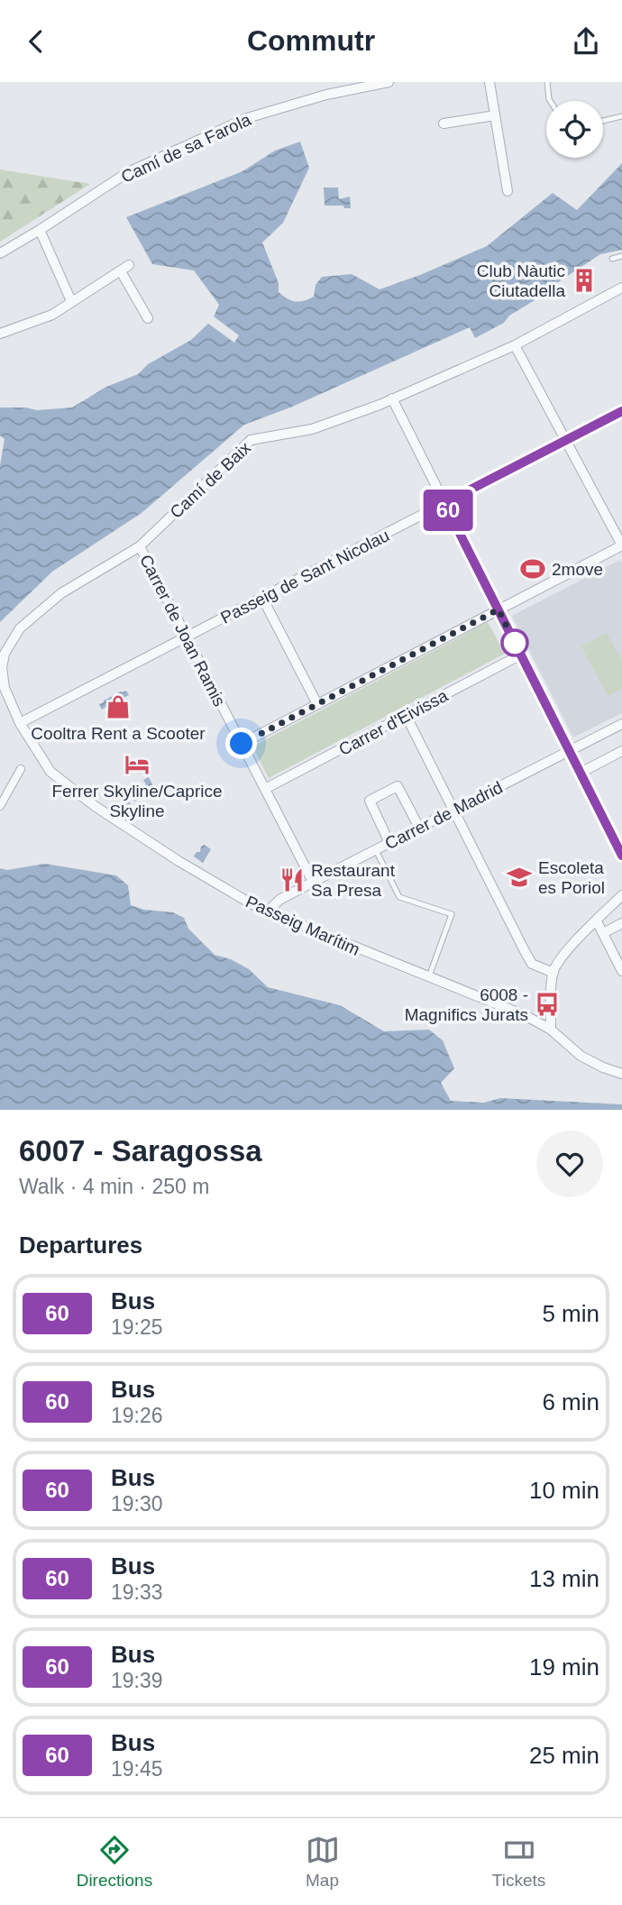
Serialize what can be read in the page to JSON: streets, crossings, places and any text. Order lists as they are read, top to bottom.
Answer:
{
  "streets": {
    "street": [
      "Camí de sa Farola",
      "Camí de Baix",
      "Passeig de Sant Nicolau",
      "Carrer de Joan Ramis",
      "Carrer d'Eivissa",
      "Carrer de Madrid",
      "Passeig Marítim"
    ]
  },
  "crossings": [
    ["Camí de Baix", "Passeig de Sant Nicolau"],
    ["Camí de Baix", "Carrer de Joan Ramis"],
    ["Camí de Baix", "Passeig Marítim"],
    ["Passeig de Sant Nicolau", "Carrer de Joan Ramis"],
    ["Passeig de Sant Nicolau", "Passeig Marítim"],
    ["Carrer de Joan Ramis", "Carrer d'Eivissa"],
    ["Carrer de Joan Ramis", "Carrer de Madrid"],
    ["Carrer de Madrid", "Passeig Marítim"]
  ],
  "places": {
    "building": ["Club Nàutic Ciutadella"],
    "sports": ["2move"],
    "shop": ["Cooltra Rent a Scooter"],
    "hotel": ["Ferrer Skyline/Caprice Skyline"],
    "school or university": ["Escoleta es Poriol"],
    "restaurant": ["Restaurant Sa Presa"],
    "bus stop": ["6008 - Magnifics Jurats"]
  },
  "lines": ["bus line 60"],
  "page": {
    "header": "Commutr",
    "on_map": "60",
    "heading": [
      ["6007 - Saragossa", "Walk · 4 min · 250 m"],
      "Departures"
    ],
    "list": [
      {
        "mark": "60",
        "name": "Bus",
        "note": "19:25",
        "value": "5 min"
      },
      {
        "mark": "60",
        "name": "Bus",
        "note": "19:26",
        "value": "6 min"
      },
      {
        "mark": "60",
        "name": "Bus",
        "note": "19:30",
        "value": "10 min"
      },
      {
        "mark": "60",
        "name": "Bus",
        "note": "19:33",
        "value": "13 min"
      },
      {
        "mark": "60",
        "name": "Bus",
        "note": "19:39",
        "value": "19 min"
      },
      {
        "mark": "60",
        "name": "Bus",
        "note": "19:45",
        "value": "25 min"
      }
    ],
    "tabs": ["Directions", "Map", "Tickets"]
  }
}
